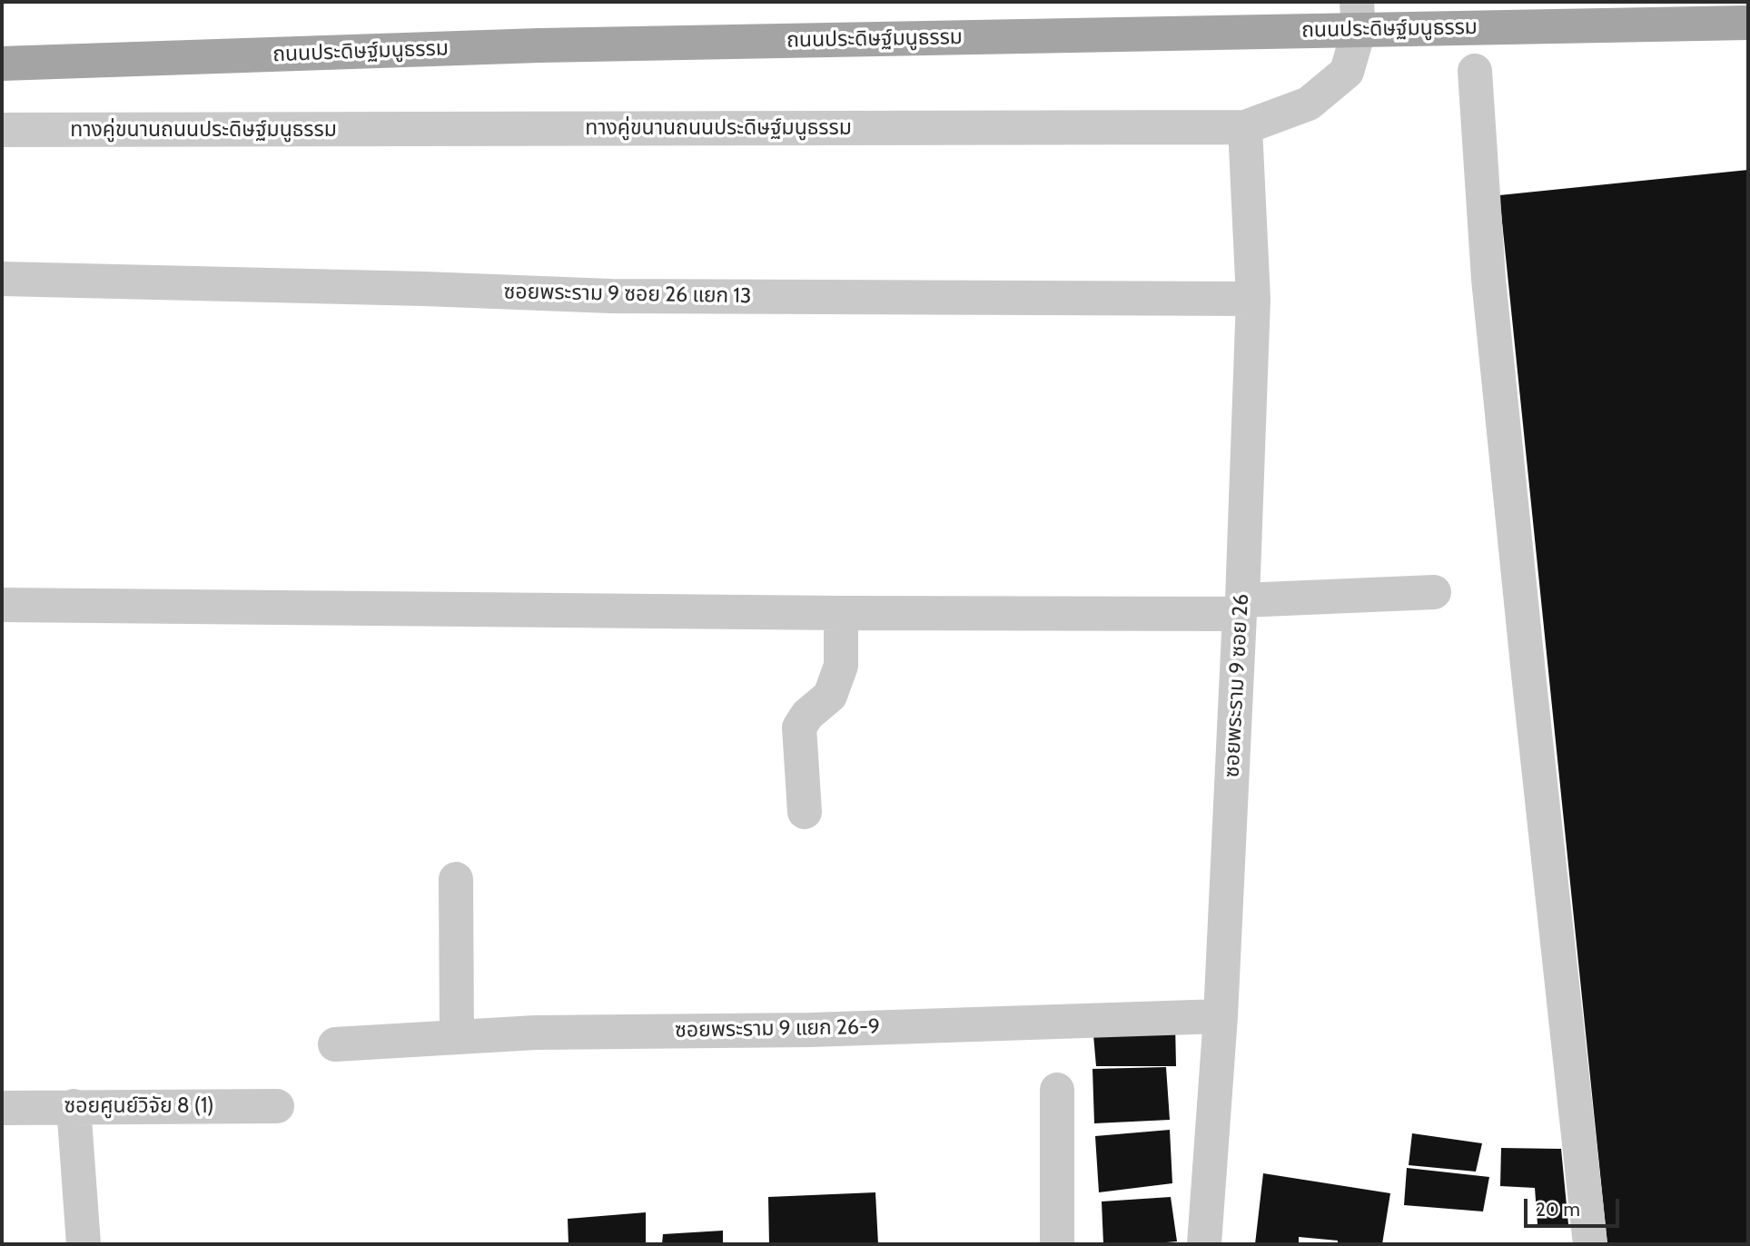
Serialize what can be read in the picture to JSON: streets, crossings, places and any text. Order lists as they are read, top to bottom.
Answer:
{
  "streets": {
    "main road": ["ถนนประดิษฐ์มนูธรรม"],
    "street": [
      "ทางคู่ขนานถนนประดิษฐ์มนูธรรม",
      "ซอยพระราม 9 ซอย 26 แยก 13",
      "ซอยพระราม 9 ซอย 26",
      "ซอยพระราม 9 แยก 26-9",
      "ซอยศูนย์วิจัย 8 (1)"
    ]
  },
  "crossings": [
    ["ทางคู่ขนานถนนประดิษฐ์มนูธรรม", "ซอยพระราม 9 ซอย 26"],
    ["ซอยพระราม 9 ซอย 26 แยก 13", "ซอยพระราม 9 ซอย 26"],
    ["ซอยพระราม 9 ซอย 26", "ซอยพระราม 9 แยก 26-9"]
  ],
  "scale_bar": "20 m"
}
